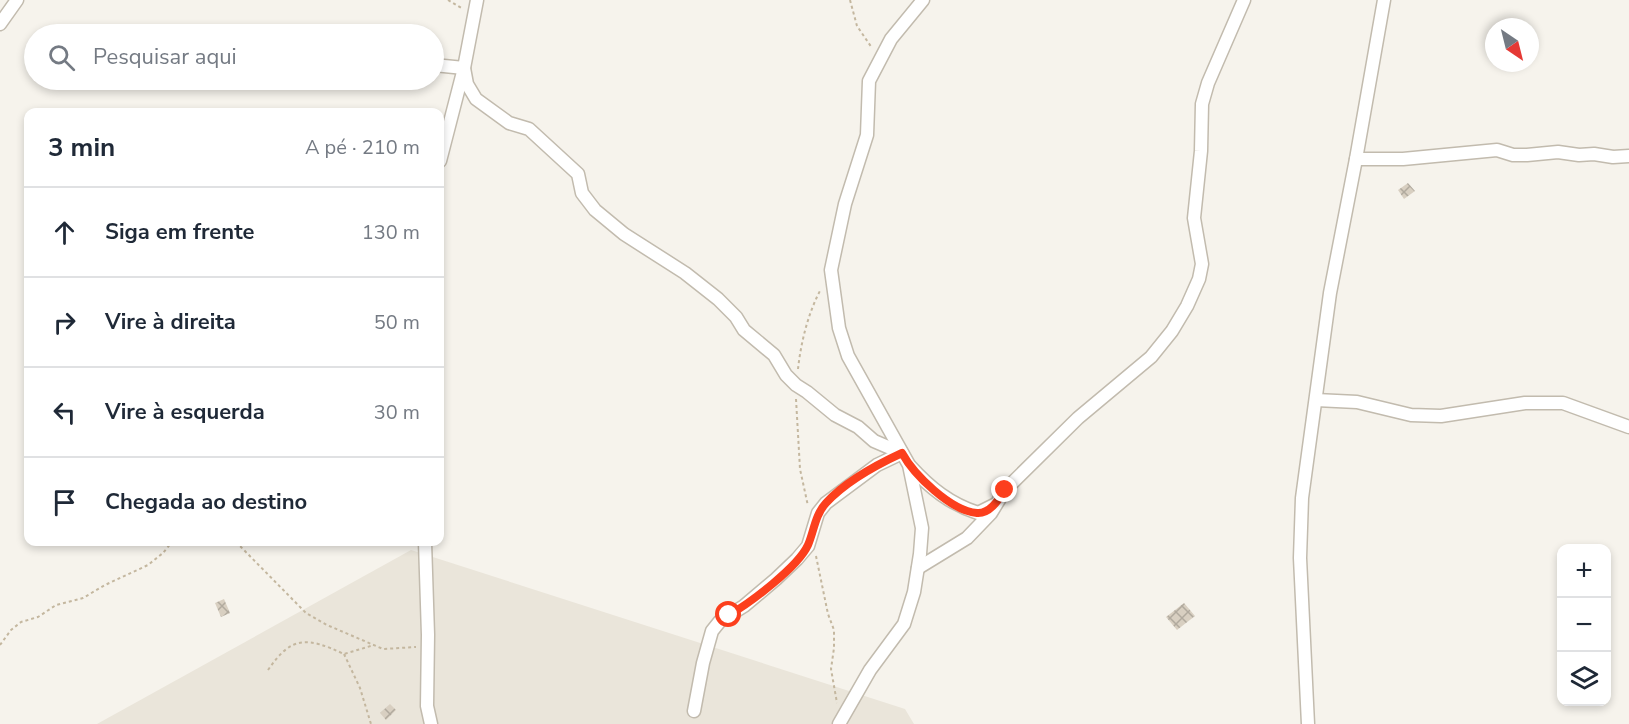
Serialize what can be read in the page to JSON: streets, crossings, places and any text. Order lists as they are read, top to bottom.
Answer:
{
  "north": "bottom right",
  "page": {
    "search": "Pesquisar aqui",
    "heading": ["3 min", "A pé · 210 m"],
    "list": [
      ["Siga em frente", "130 m"],
      ["Vire à direita", "50 m"],
      ["Vire à esquerda", "30 m"],
      "Chegada ao destino"
    ],
    "map_buttons": ["+", "−"]
  }
}
